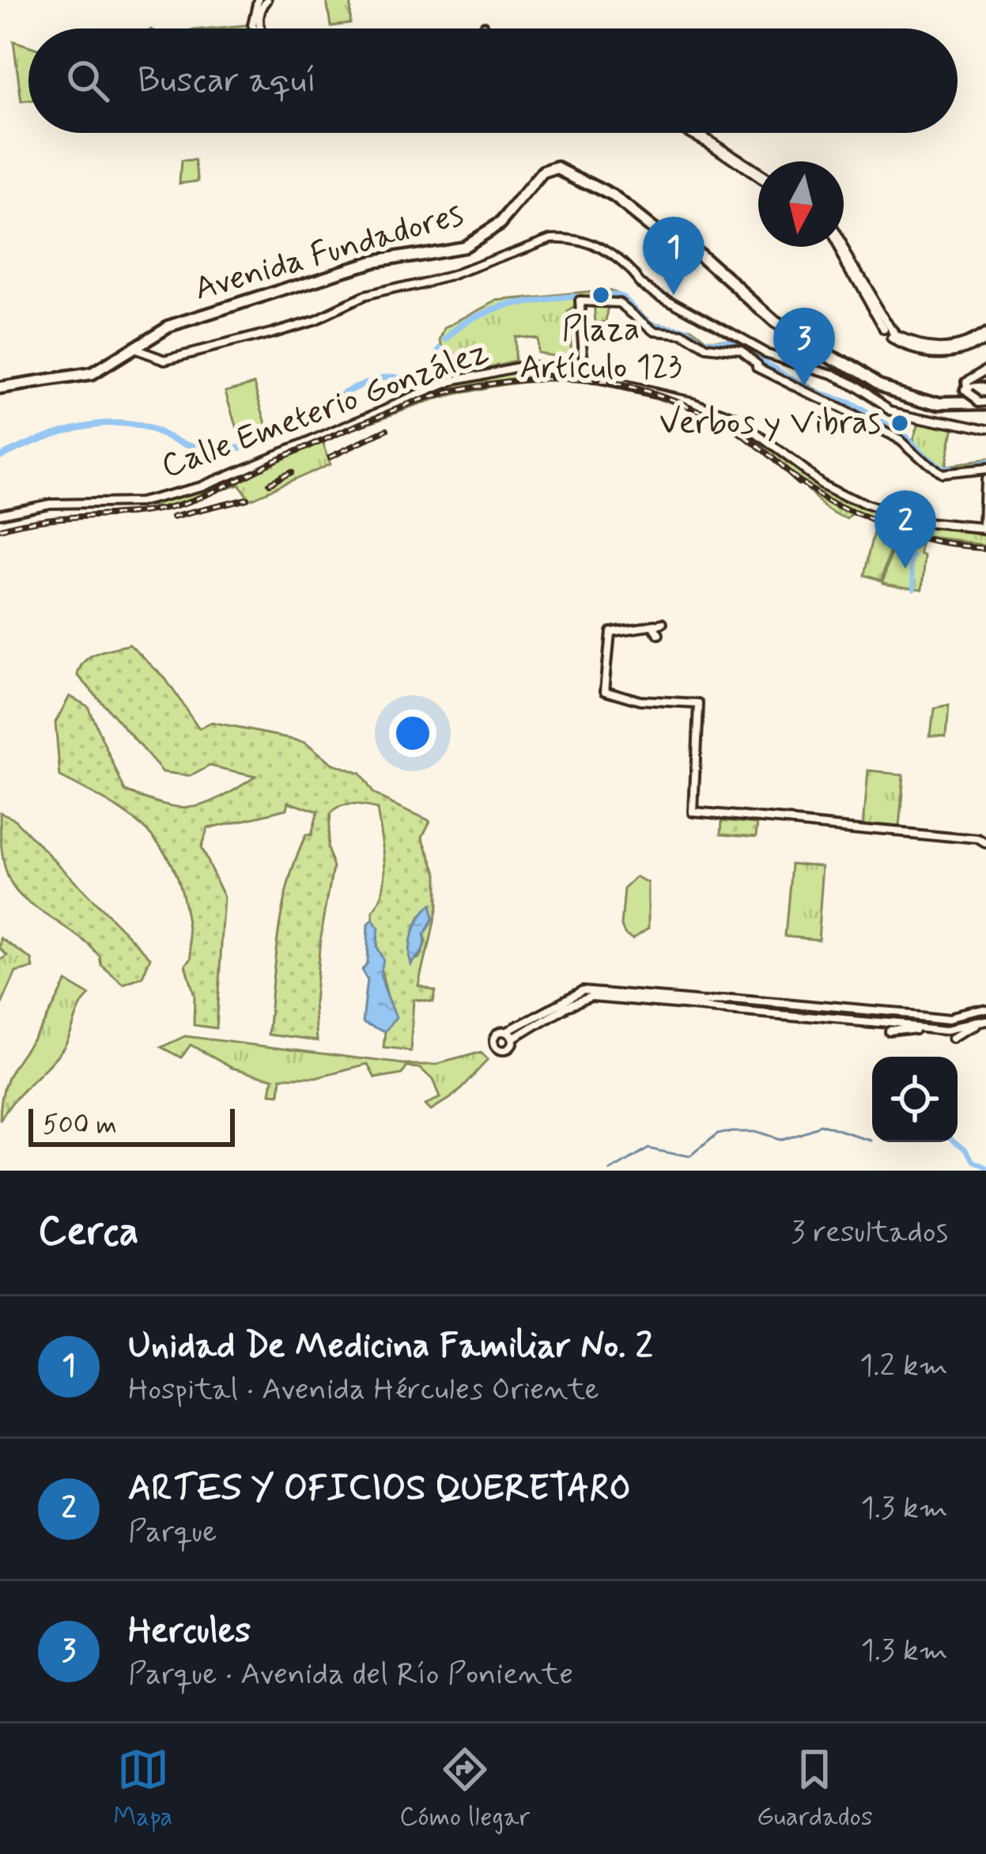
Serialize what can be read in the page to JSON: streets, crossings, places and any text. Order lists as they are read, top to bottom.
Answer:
{
  "streets": {
    "main road": ["Avenida Fundadores"],
    "street": ["Calle Emeterio González"]
  },
  "places": ["Plaza Artículo 123", "Verbos y Vibras"],
  "scale_bar": "500 m",
  "north": "bottom",
  "page": {
    "search": "Buscar aquí",
    "pins": ["1", "3", "2"],
    "scale": "500 m",
    "heading": ["Cerca", "3 resultados"],
    "list": [
      {
        "mark": "1",
        "name": "Unidad De Medicina Familiar No. 2",
        "note": "Hospital · Avenida Hércules Oriente",
        "value": "1.2 km"
      },
      {
        "mark": "2",
        "name": "ARTES Y OFICIOS QUERETARO",
        "note": "Parque",
        "value": "1.3 km"
      },
      {
        "mark": "3",
        "name": "Hercules",
        "note": "Parque · Avenida del Río Poniente",
        "value": "1.3 km"
      }
    ],
    "nav": ["Mapa", "Cómo llegar", "Guardados"]
  }
}
